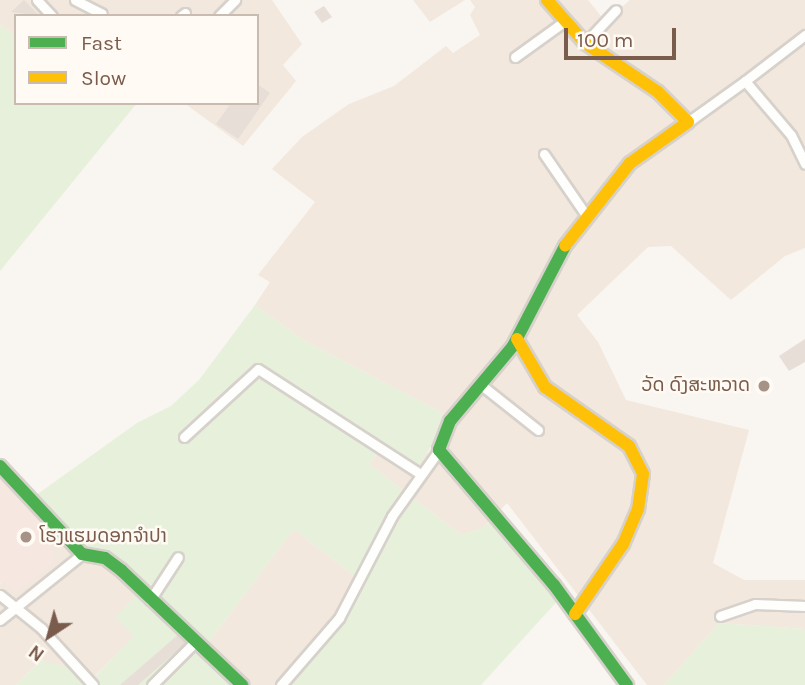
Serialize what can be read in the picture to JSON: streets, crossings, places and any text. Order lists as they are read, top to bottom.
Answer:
{
  "places": ["ວັດ ດົງສະຫວາດ", "ໂຮງແຮມດອກຈຳປາ"],
  "legend": ["Fast", "Slow"],
  "scale_bar": "100 m",
  "north": "bottom left"
}
